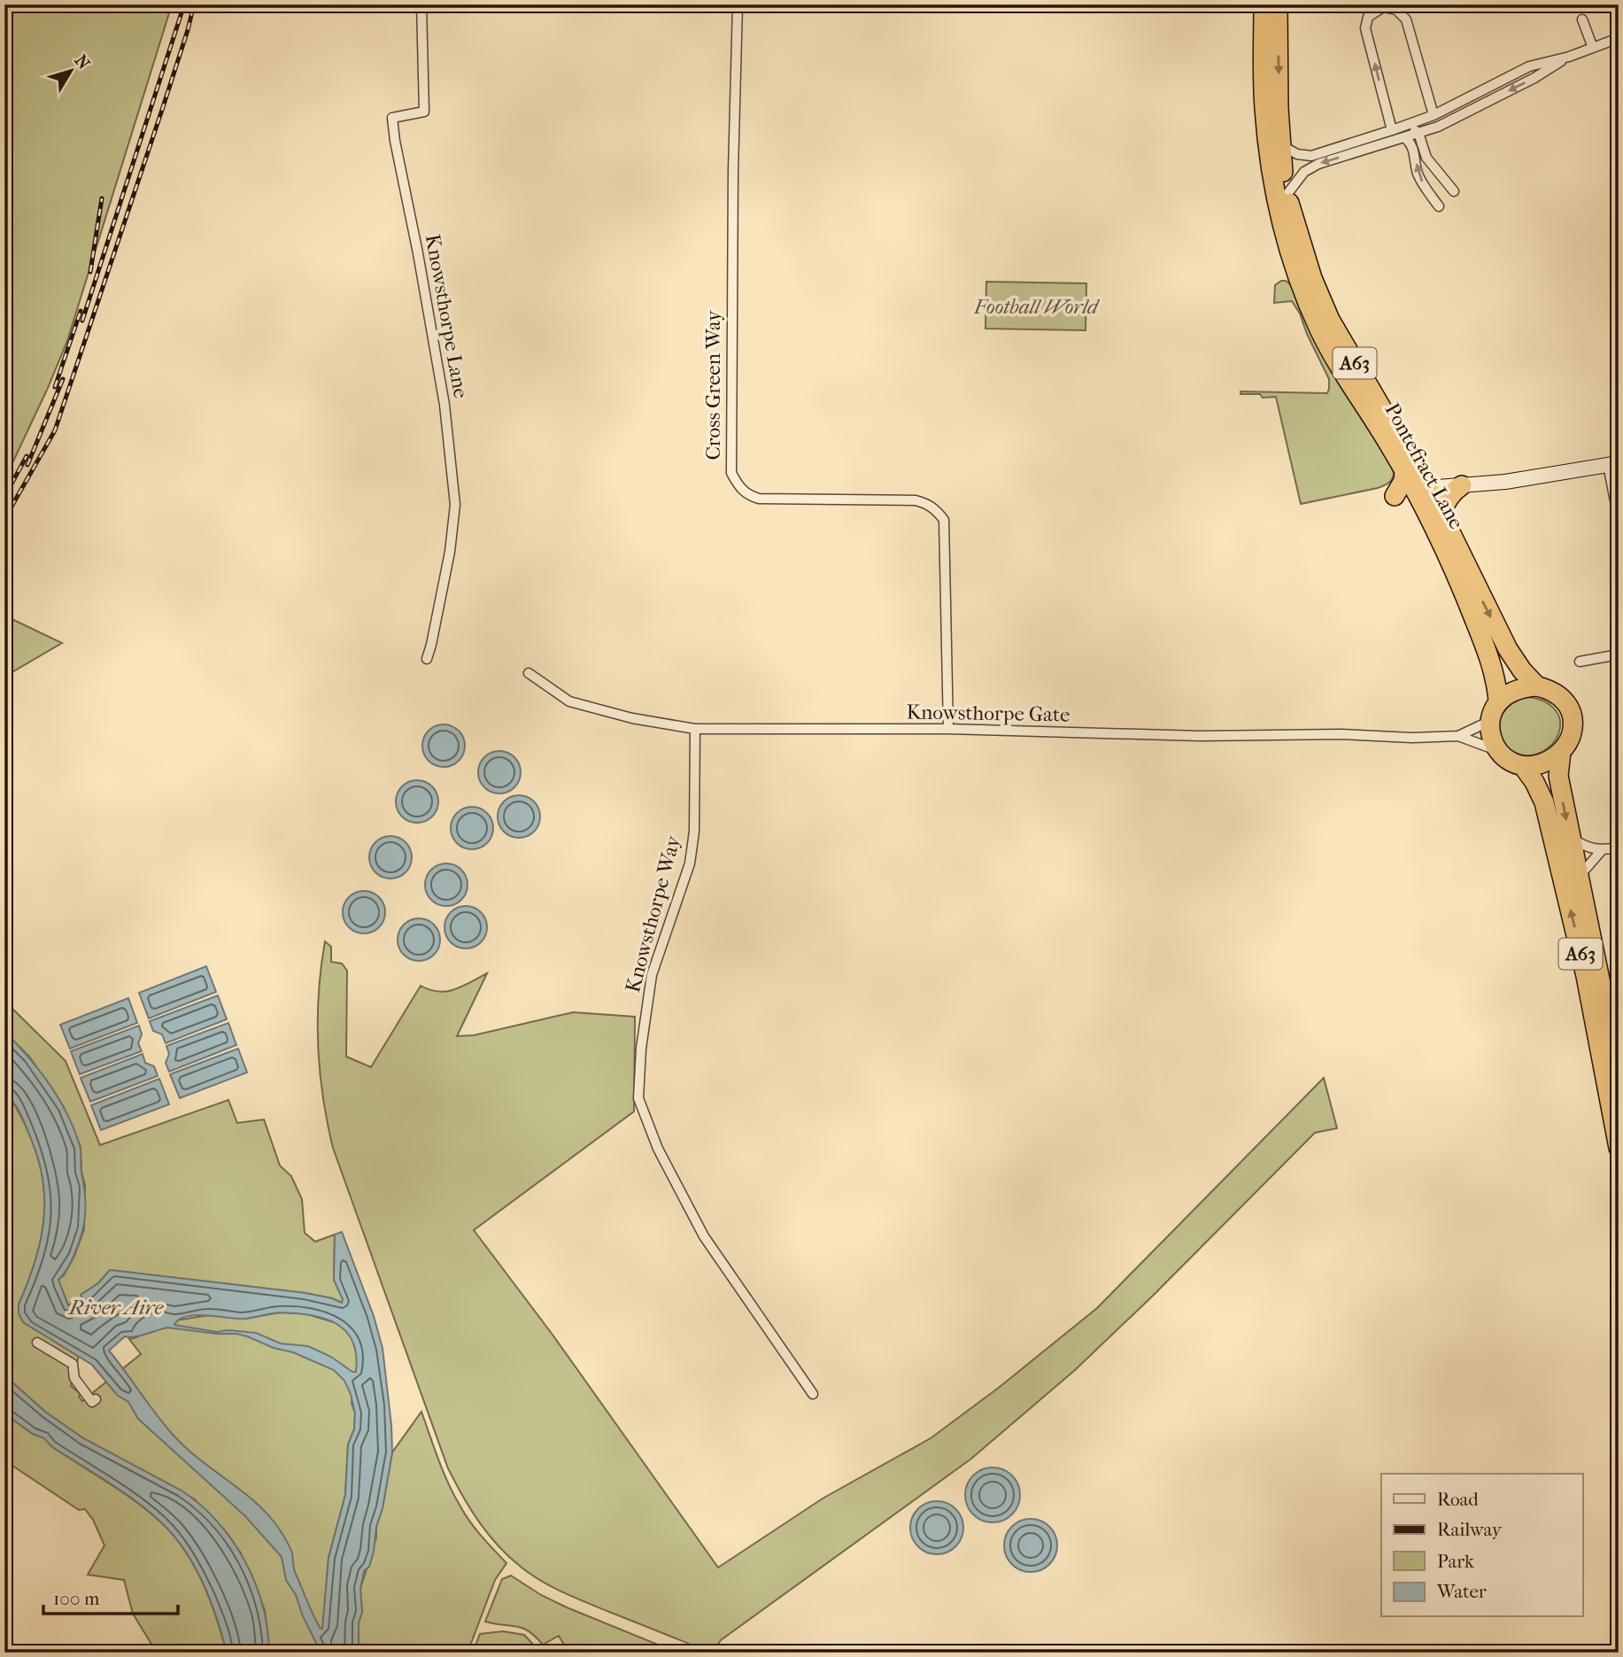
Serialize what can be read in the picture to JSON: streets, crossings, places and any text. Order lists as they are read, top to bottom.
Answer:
{
  "streets": {
    "highway": ["A63", "Pontefract Lane"],
    "street": [
      "Knowsthorpe Lane",
      "Cross Green Way",
      "Knowsthorpe Gate",
      "Knowsthorpe Way"
    ]
  },
  "crossings": [
    ["A63", "Pontefract Lane"],
    ["A63", "Knowsthorpe Gate"],
    ["Cross Green Way", "Knowsthorpe Gate"],
    ["Pontefract Lane", "Knowsthorpe Gate"],
    ["Knowsthorpe Gate", "Knowsthorpe Way"]
  ],
  "water": ["River Aire"],
  "parks": ["Football World"],
  "legend": [
    "Road",
    "Railway",
    "Park",
    "Water"
  ],
  "scale_bar": "100 m",
  "north": "top right"
}
